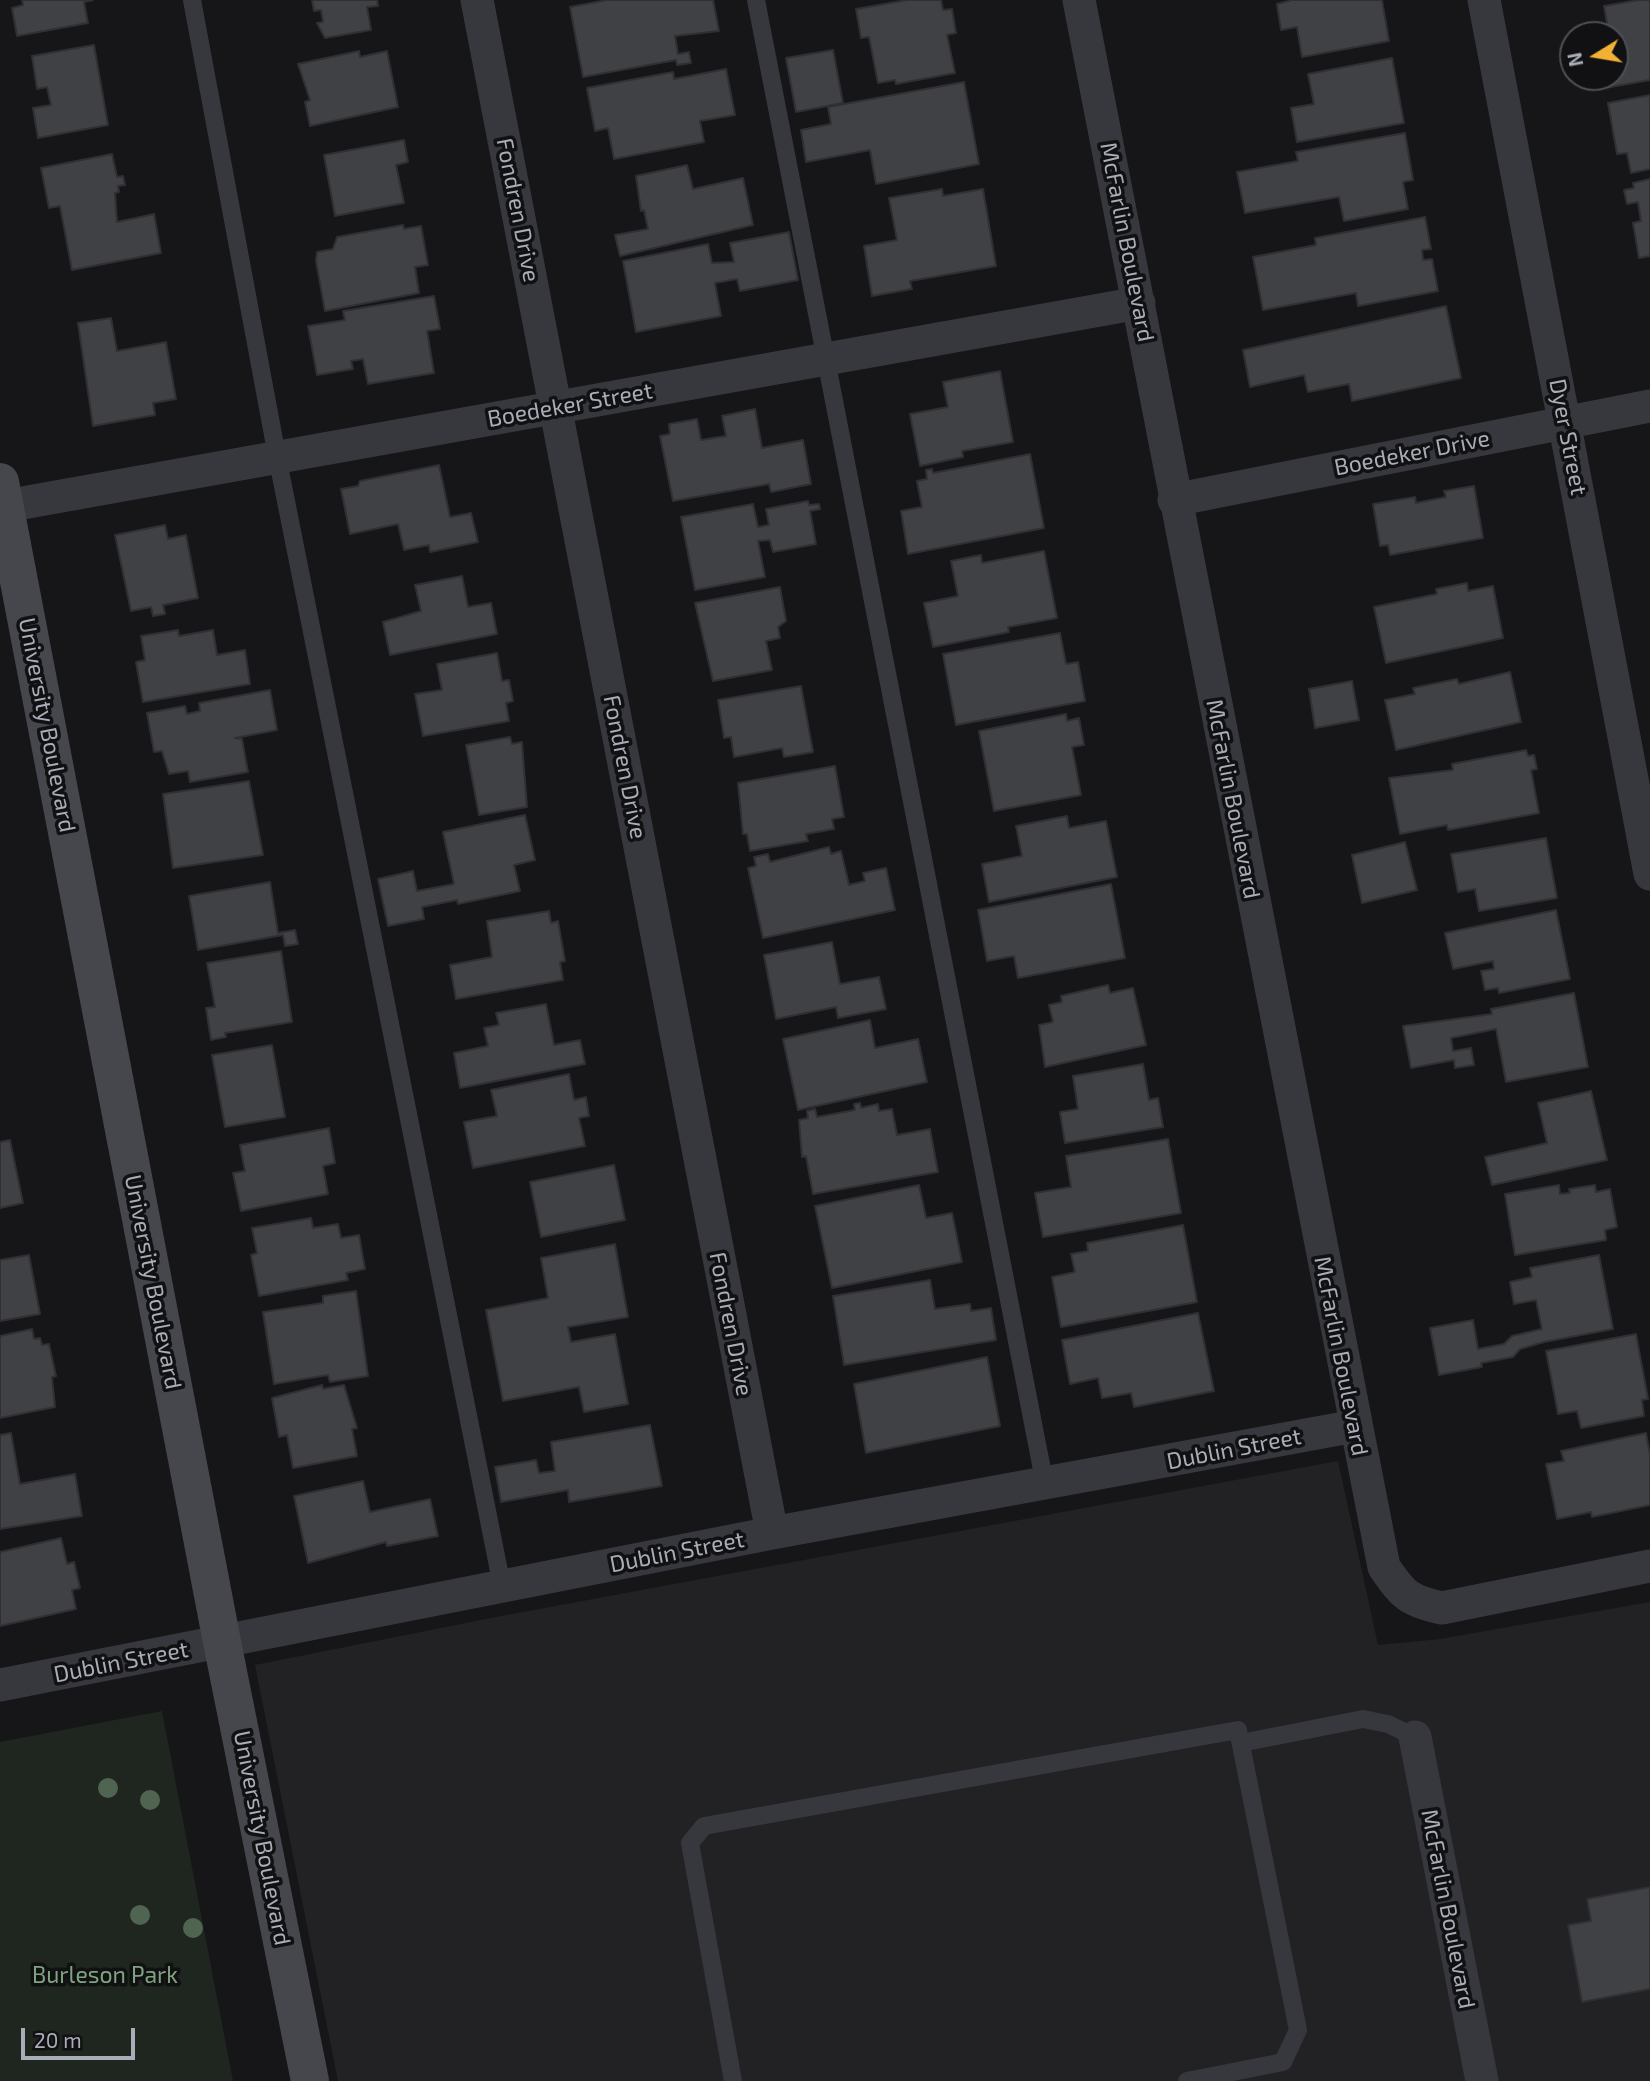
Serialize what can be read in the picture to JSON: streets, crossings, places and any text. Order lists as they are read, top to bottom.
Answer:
{
  "streets": {
    "street": [
      "Fondren Drive",
      "McFarlin Boulevard",
      "Boedeker Street",
      "Dyer Street",
      "Boedeker Drive",
      "University Boulevard",
      "Dublin Street"
    ]
  },
  "crossings": [
    ["Fondren Drive", "Boedeker Street"],
    ["Fondren Drive", "Dublin Street"],
    ["McFarlin Boulevard", "Boedeker Street"],
    ["McFarlin Boulevard", "Boedeker Drive"],
    ["McFarlin Boulevard", "Dublin Street"],
    ["Boedeker Street", "University Boulevard"],
    ["Dyer Street", "Boedeker Drive"],
    ["University Boulevard", "Dublin Street"]
  ],
  "parks": ["Burleson Park"],
  "scale_bar": "20 m",
  "north": "left"
}
